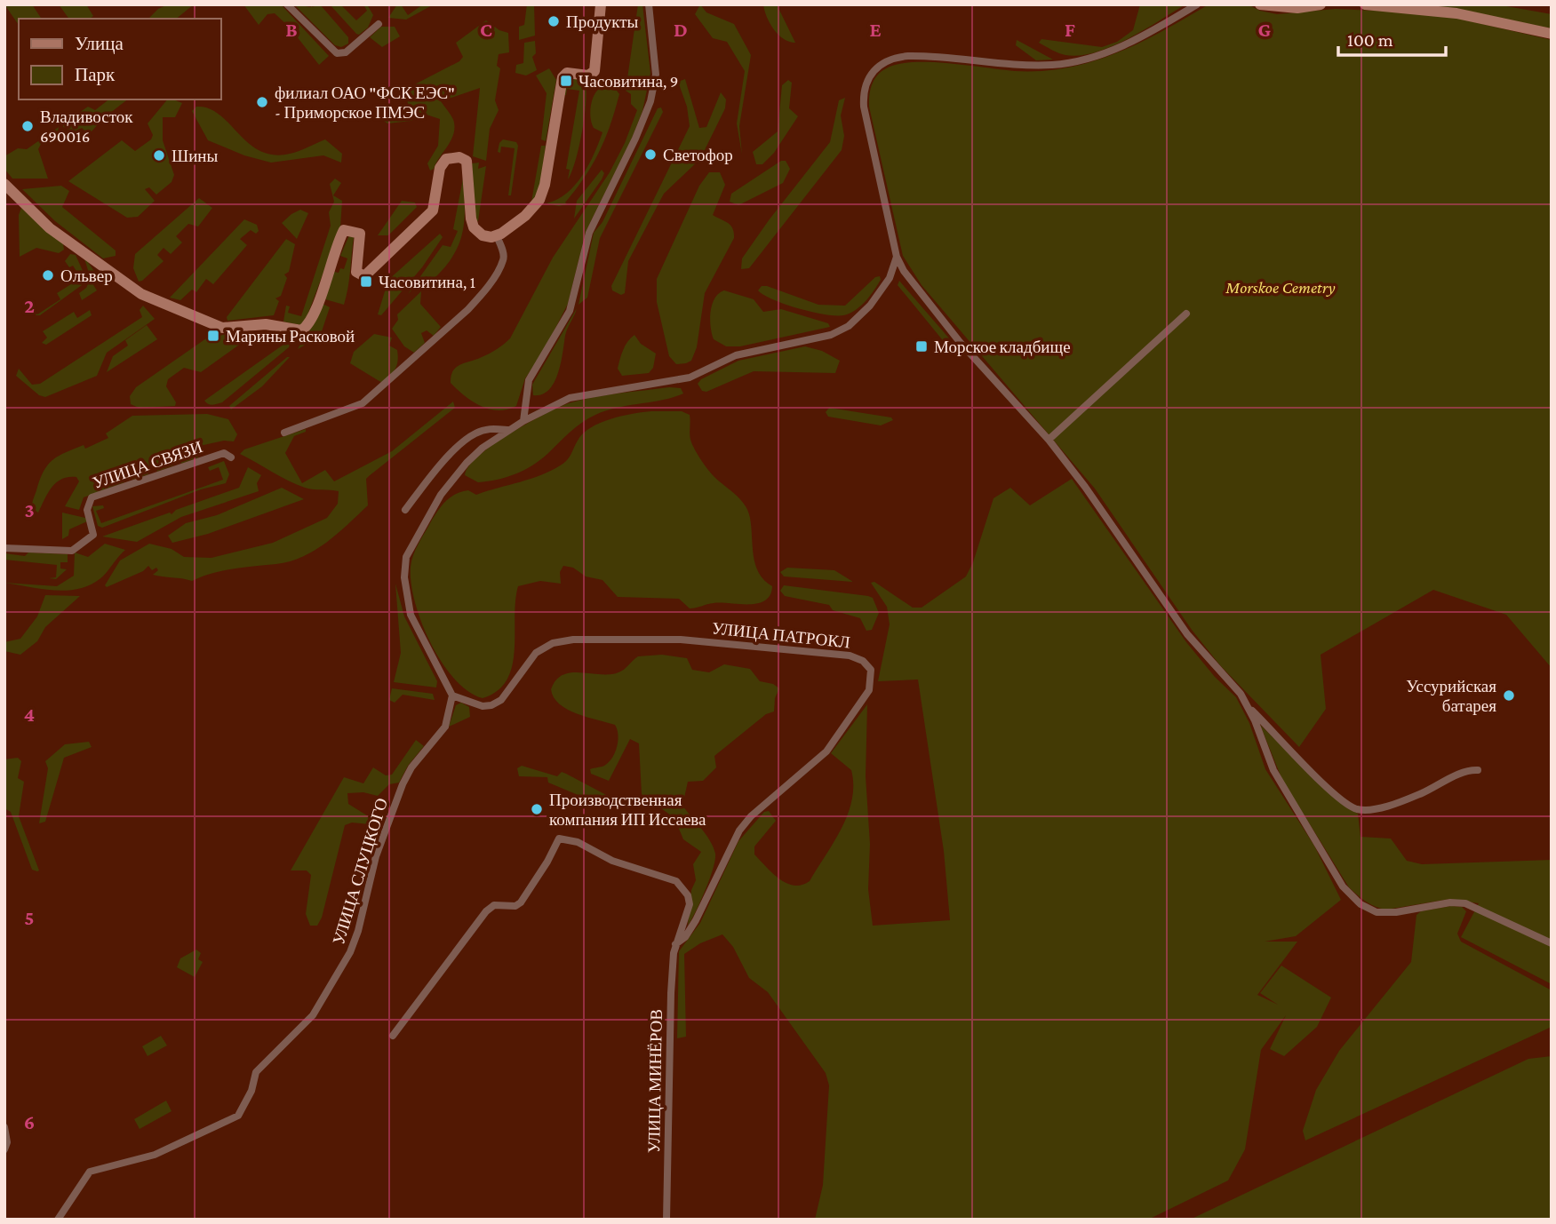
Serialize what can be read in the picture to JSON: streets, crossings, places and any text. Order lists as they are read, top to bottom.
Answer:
{
  "streets": {
    "street": [
      "УЛИЦА СВЯЗИ",
      "УЛИЦА ПАТРОКЛ",
      "УЛИЦА СЛУЦКОГО",
      "УЛИЦА МИНЁРОВ"
    ]
  },
  "crossings": [
    ["УЛИЦА ПАТРОКЛ", "УЛИЦА СЛУЦКОГО"],
    ["УЛИЦА ПАТРОКЛ", "УЛИЦА МИНЁРОВ"]
  ],
  "parks": ["Morskoe Cemetry"],
  "places": {
    "other": [
      "Продукты",
      "филиал ОАО \"ФСК ЕЭС\" - Приморское ПМЭС",
      "Владивосток 690016",
      "Светофор",
      "Шины",
      "Ольвер",
      "Уссурийская батарея",
      "Производственная компания ИП Иссаева"
    ],
    "transit": [
      "Часовитина, 9",
      "Часовитина, 1",
      "Марины Расковой",
      "Морское кладбище"
    ]
  },
  "legend": ["Улица", "Парк"],
  "scale_bar": "100 m",
  "grid": {
    "columns": [
      "B",
      "C",
      "D",
      "E",
      "F",
      "G"
    ],
    "rows": [
      "2",
      "3",
      "4",
      "5",
      "6"
    ]
  }
}
